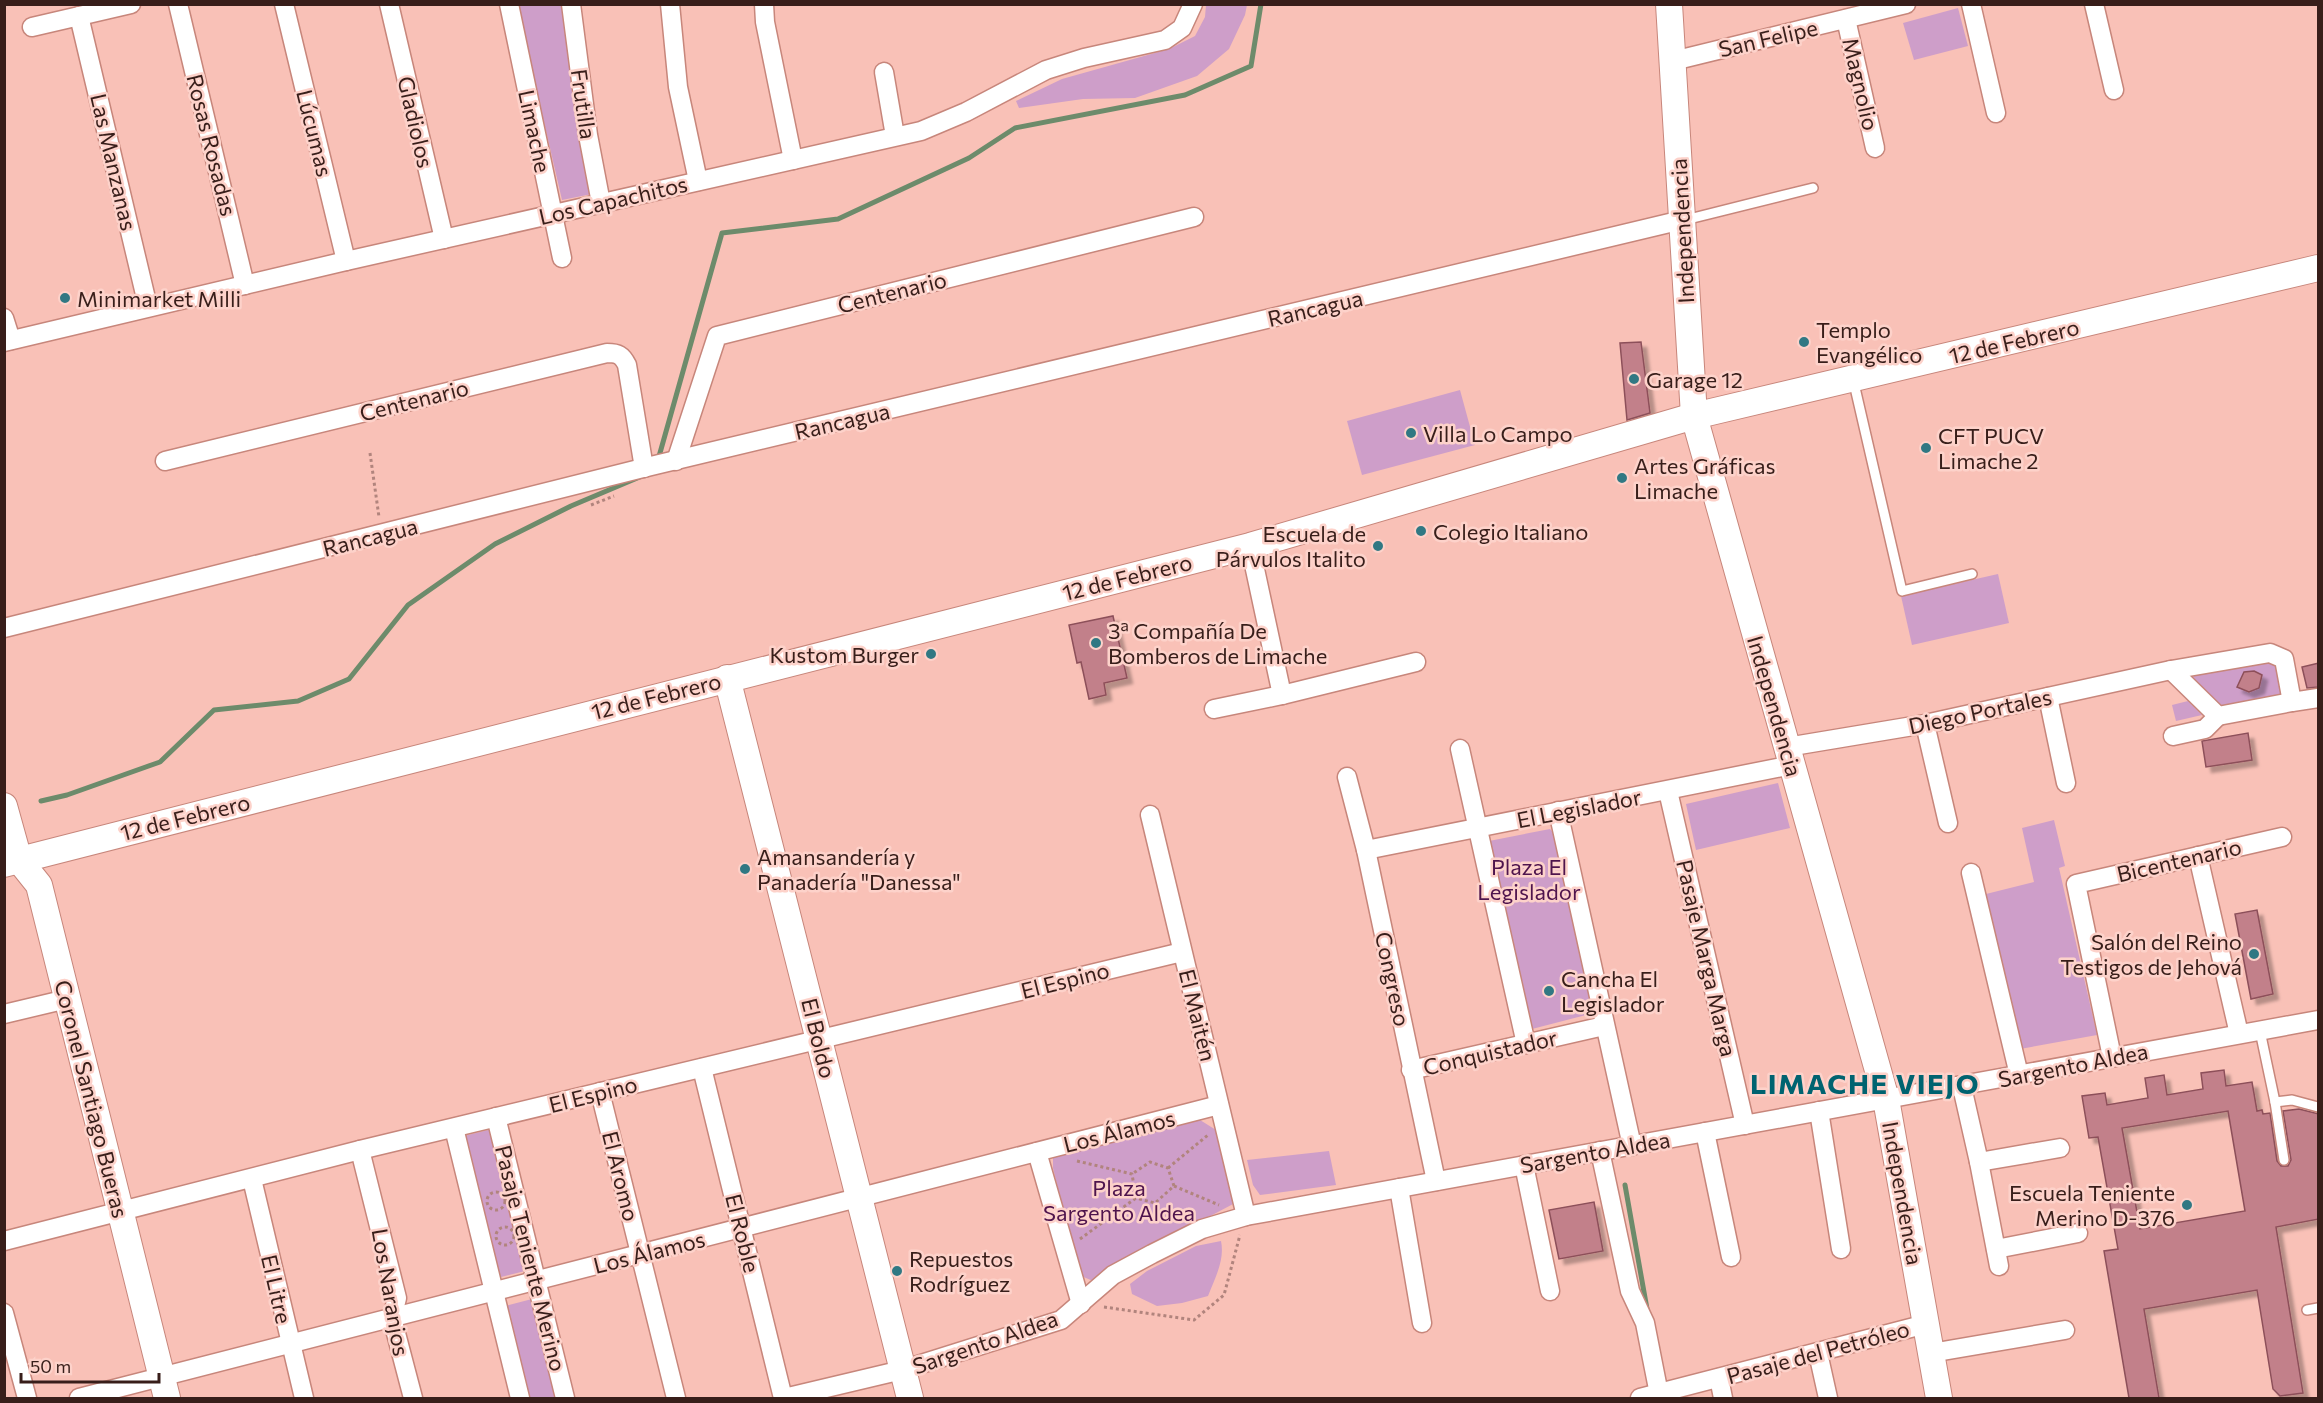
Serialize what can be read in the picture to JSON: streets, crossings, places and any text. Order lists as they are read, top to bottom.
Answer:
{
  "streets": {
    "street": [
      "San Felipe",
      "Magnolio",
      "Frutilla",
      "Gladiolos",
      "Limache",
      "Lúcumas",
      "Rosas Rosadas",
      "Las Manzanas",
      "Los Capachitos",
      "Independencia",
      "Centenario",
      "Rancagua",
      "12 de Febrero",
      "Diego Portales",
      "El Legislador",
      "Bicentenario",
      "Pasaje Marga Marga",
      "Congreso",
      "El Espino",
      "El Maitén",
      "El Boldo",
      "Conquistador",
      "Sargento Aldea",
      "Coronel Santiago Bueras",
      "Los Álamos",
      "El Aromo",
      "El Roble",
      "Pasaje Teniente Merino",
      "El Litre",
      "Los Naranjos",
      "Pasaje del Petróleo"
    ]
  },
  "crossings": [
    ["San Felipe", "Magnolio"],
    ["San Felipe", "Independencia"],
    ["Frutilla", "Los Capachitos"],
    ["Gladiolos", "Los Capachitos"],
    ["Limache", "Los Capachitos"],
    ["Lúcumas", "Los Capachitos"],
    ["Rosas Rosadas", "Los Capachitos"],
    ["Las Manzanas", "Los Capachitos"],
    ["Independencia", "Rancagua"],
    ["Independencia", "12 de Febrero"],
    ["Independencia", "Diego Portales"],
    ["Independencia", "El Legislador"],
    ["Independencia", "Sargento Aldea"],
    ["Independencia", "Pasaje del Petróleo"],
    ["Centenario", "Rancagua"],
    ["12 de Febrero", "El Boldo"],
    ["12 de Febrero", "Coronel Santiago Bueras"],
    ["Diego Portales", "El Legislador"],
    ["El Legislador", "Pasaje Marga Marga"],
    ["El Legislador", "Congreso"],
    ["Bicentenario", "Sargento Aldea"],
    ["Pasaje Marga Marga", "Sargento Aldea"],
    ["Congreso", "Conquistador"],
    ["Congreso", "Sargento Aldea"],
    ["El Espino", "El Maitén"],
    ["El Espino", "El Boldo"],
    ["El Espino", "Coronel Santiago Bueras"],
    ["El Espino", "El Aromo"],
    ["El Espino", "El Roble"],
    ["El Espino", "Pasaje Teniente Merino"],
    ["El Espino", "El Litre"],
    ["El Espino", "Los Naranjos"],
    ["El Maitén", "Sargento Aldea"],
    ["El Maitén", "Los Álamos"],
    ["El Boldo", "Sargento Aldea"],
    ["El Boldo", "Los Álamos"],
    ["Sargento Aldea", "El Roble"],
    ["Coronel Santiago Bueras", "Los Álamos"],
    ["Los Álamos", "El Aromo"],
    ["Los Álamos", "El Roble"],
    ["Los Álamos", "Pasaje Teniente Merino"],
    ["Los Álamos", "El Litre"],
    ["Los Álamos", "Los Naranjos"]
  ],
  "districts": ["LIMACHE VIEJO"],
  "parks": ["Plaza El Legislador", "Plaza Sargento Aldea"],
  "places": [
    "Minimarket Milli",
    "Templo Evangélico",
    "Garage 12",
    "Villa Lo Campo",
    "CFT PUCV Limache 2",
    "Artes Gráficas Limache",
    "Colegio Italiano",
    "Escuela de Párvulos Italito",
    "3ª Compañía De Bomberos de Limache",
    "Kustom Burger",
    "Amansandería y Panadería \"Danessa\"",
    "Salón del Reino Testigos de Jehová",
    "Cancha El Legislador",
    "Escuela Teniente Merino D-376",
    "Repuestos Rodríguez"
  ],
  "scale_bar": "50 m"
}
